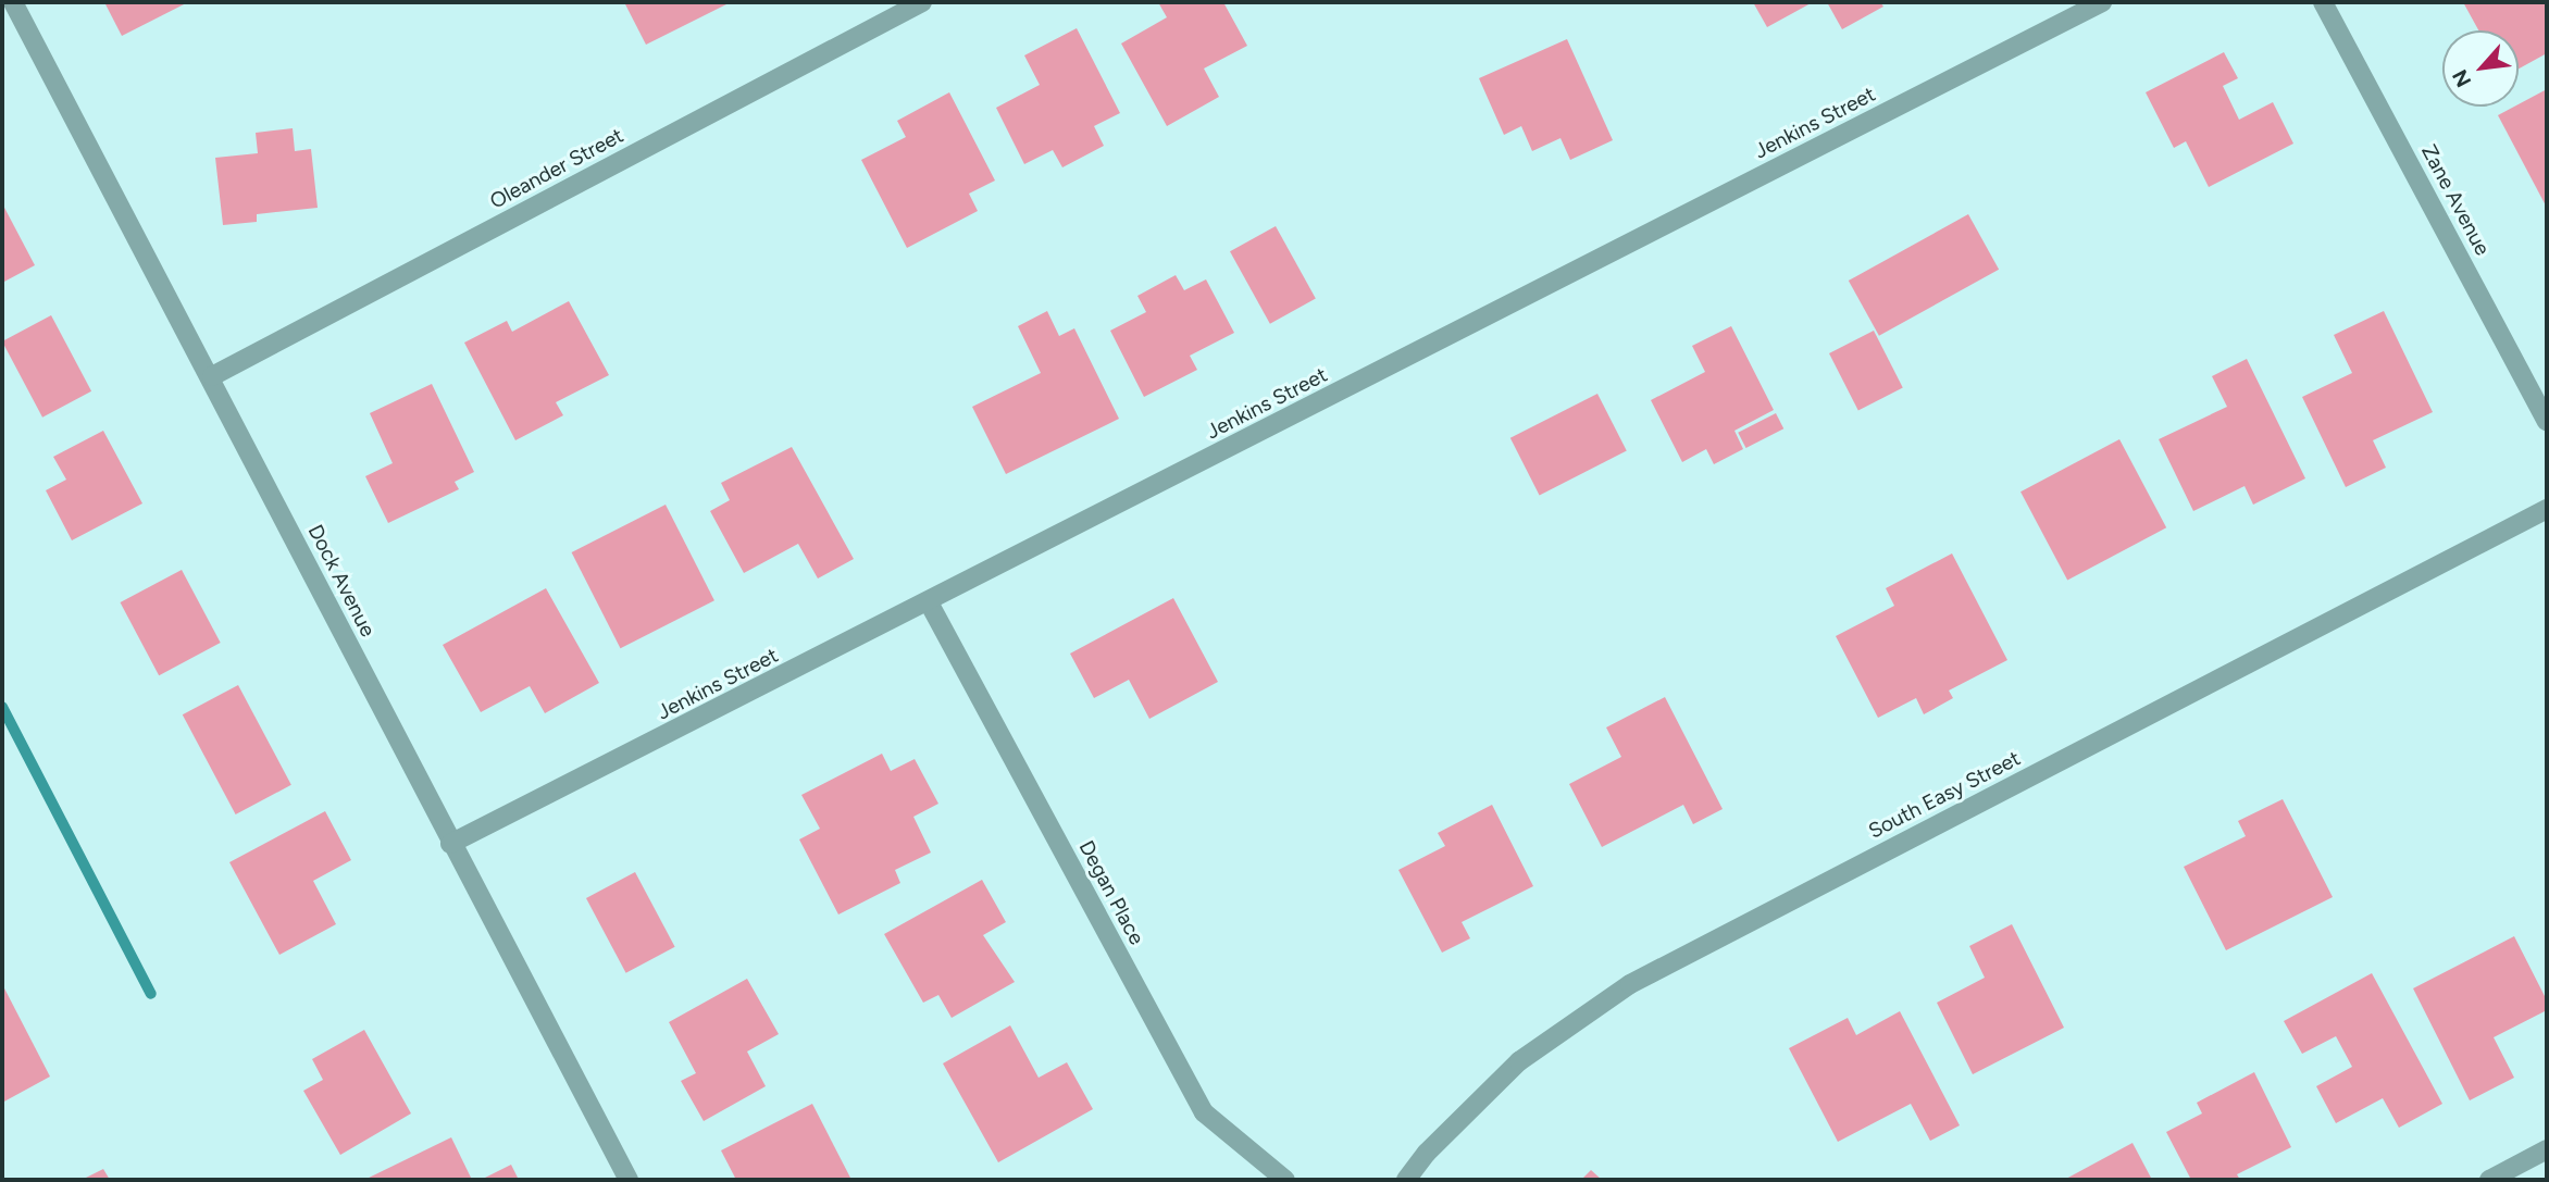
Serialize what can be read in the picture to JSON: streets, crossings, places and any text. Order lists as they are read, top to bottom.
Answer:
{
  "streets": {
    "street": [
      "Jenkins Street",
      "Oleander Street",
      "Zane Avenue",
      "Dock Avenue",
      "South Easy Street",
      "Degan Place"
    ]
  },
  "crossings": [
    ["Jenkins Street", "Dock Avenue"],
    ["Jenkins Street", "Degan Place"],
    ["Oleander Street", "Dock Avenue"]
  ],
  "north": "bottom left"
}
